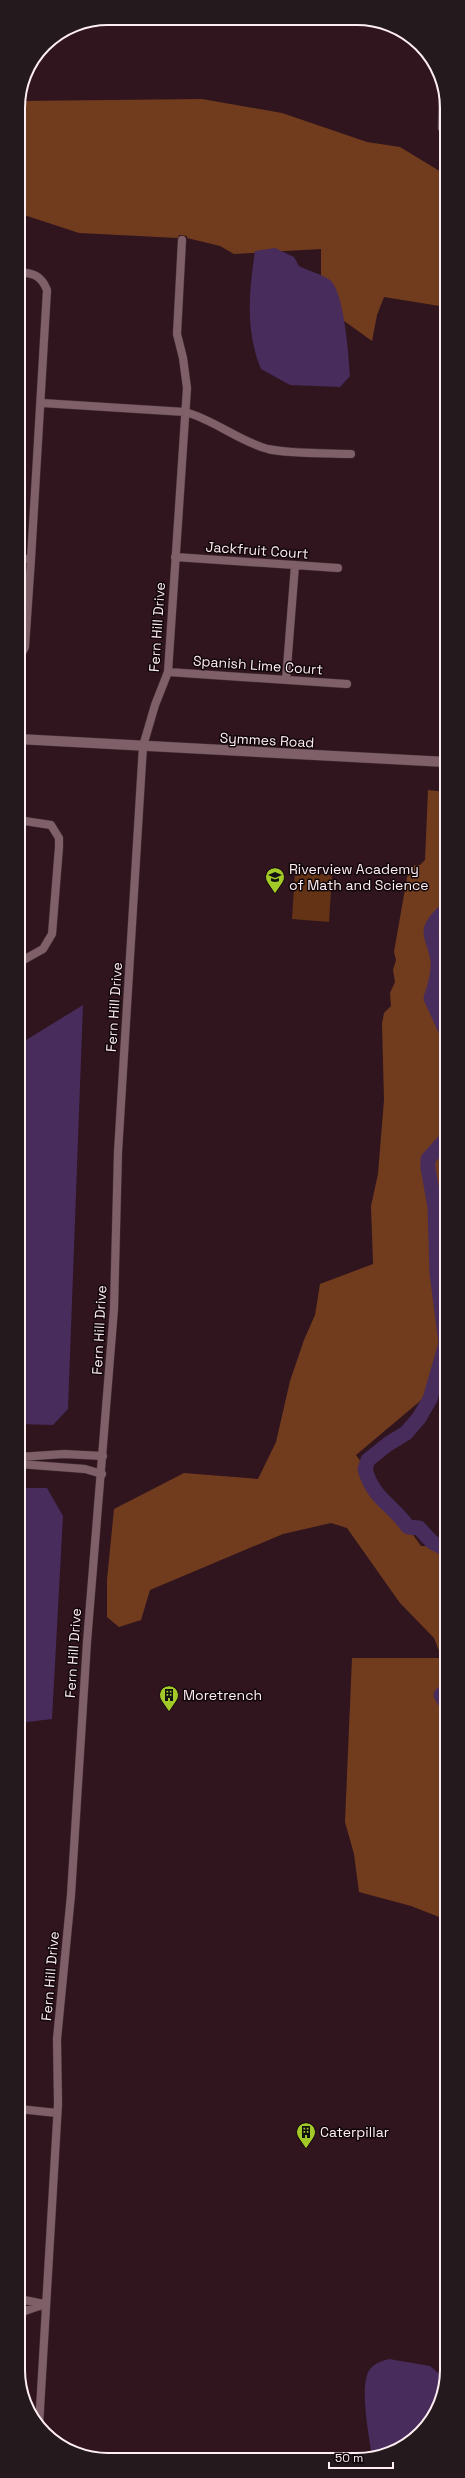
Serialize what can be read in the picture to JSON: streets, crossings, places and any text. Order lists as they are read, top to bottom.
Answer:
{
  "streets": {
    "street": [
      "Jackfruit Court",
      "Fern Hill Drive",
      "Spanish Lime Court",
      "Symmes Road"
    ]
  },
  "crossings": [
    ["Jackfruit Court", "Fern Hill Drive"],
    ["Fern Hill Drive", "Spanish Lime Court"],
    ["Fern Hill Drive", "Symmes Road"]
  ],
  "places": {
    "school or university": ["Riverview Academy of Math and Science"],
    "building": ["Moretrench", "Caterpillar"]
  },
  "scale_bar": "50 m"
}
